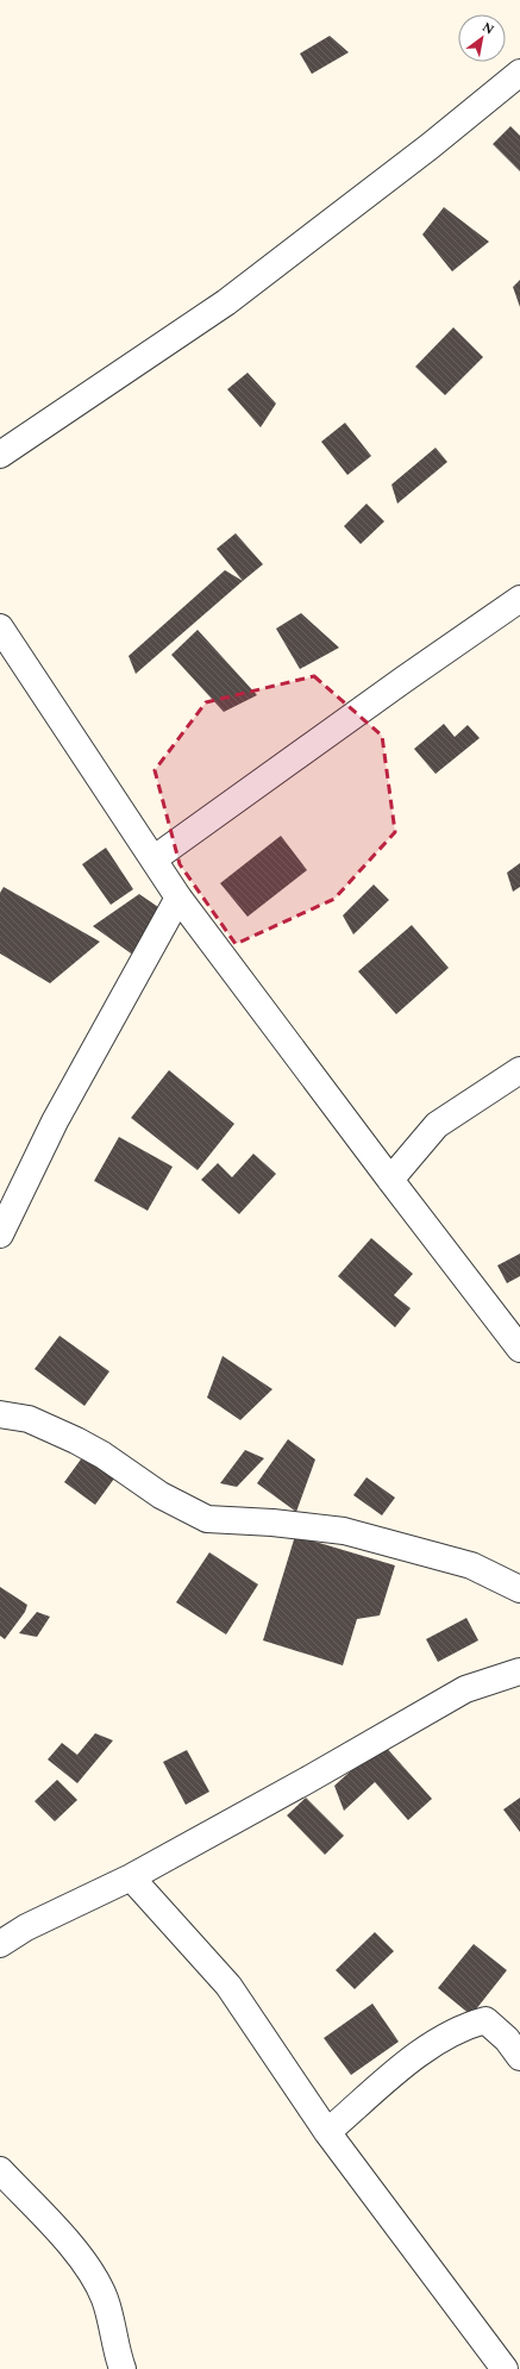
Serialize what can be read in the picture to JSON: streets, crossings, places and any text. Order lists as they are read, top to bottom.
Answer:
{
  "north": "top right"
}
